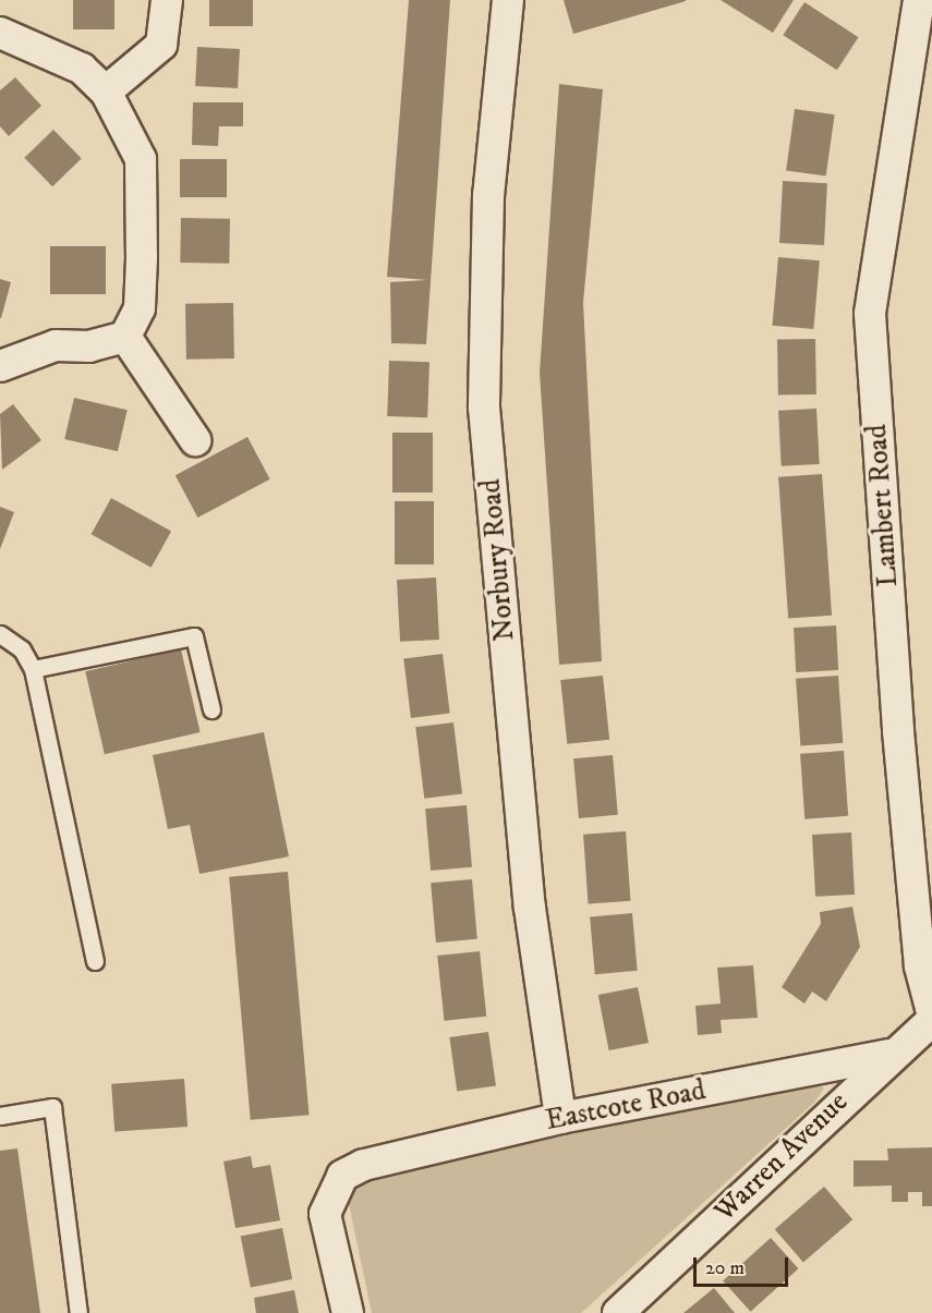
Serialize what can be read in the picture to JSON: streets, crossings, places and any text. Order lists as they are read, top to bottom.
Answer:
{
  "streets": {
    "street": [
      "Lambert Road",
      "Norbury Road",
      "Eastcote Road",
      "Warren Avenue"
    ]
  },
  "crossings": [
    ["Norbury Road", "Eastcote Road"],
    ["Eastcote Road", "Warren Avenue"]
  ],
  "scale_bar": "20 m"
}
